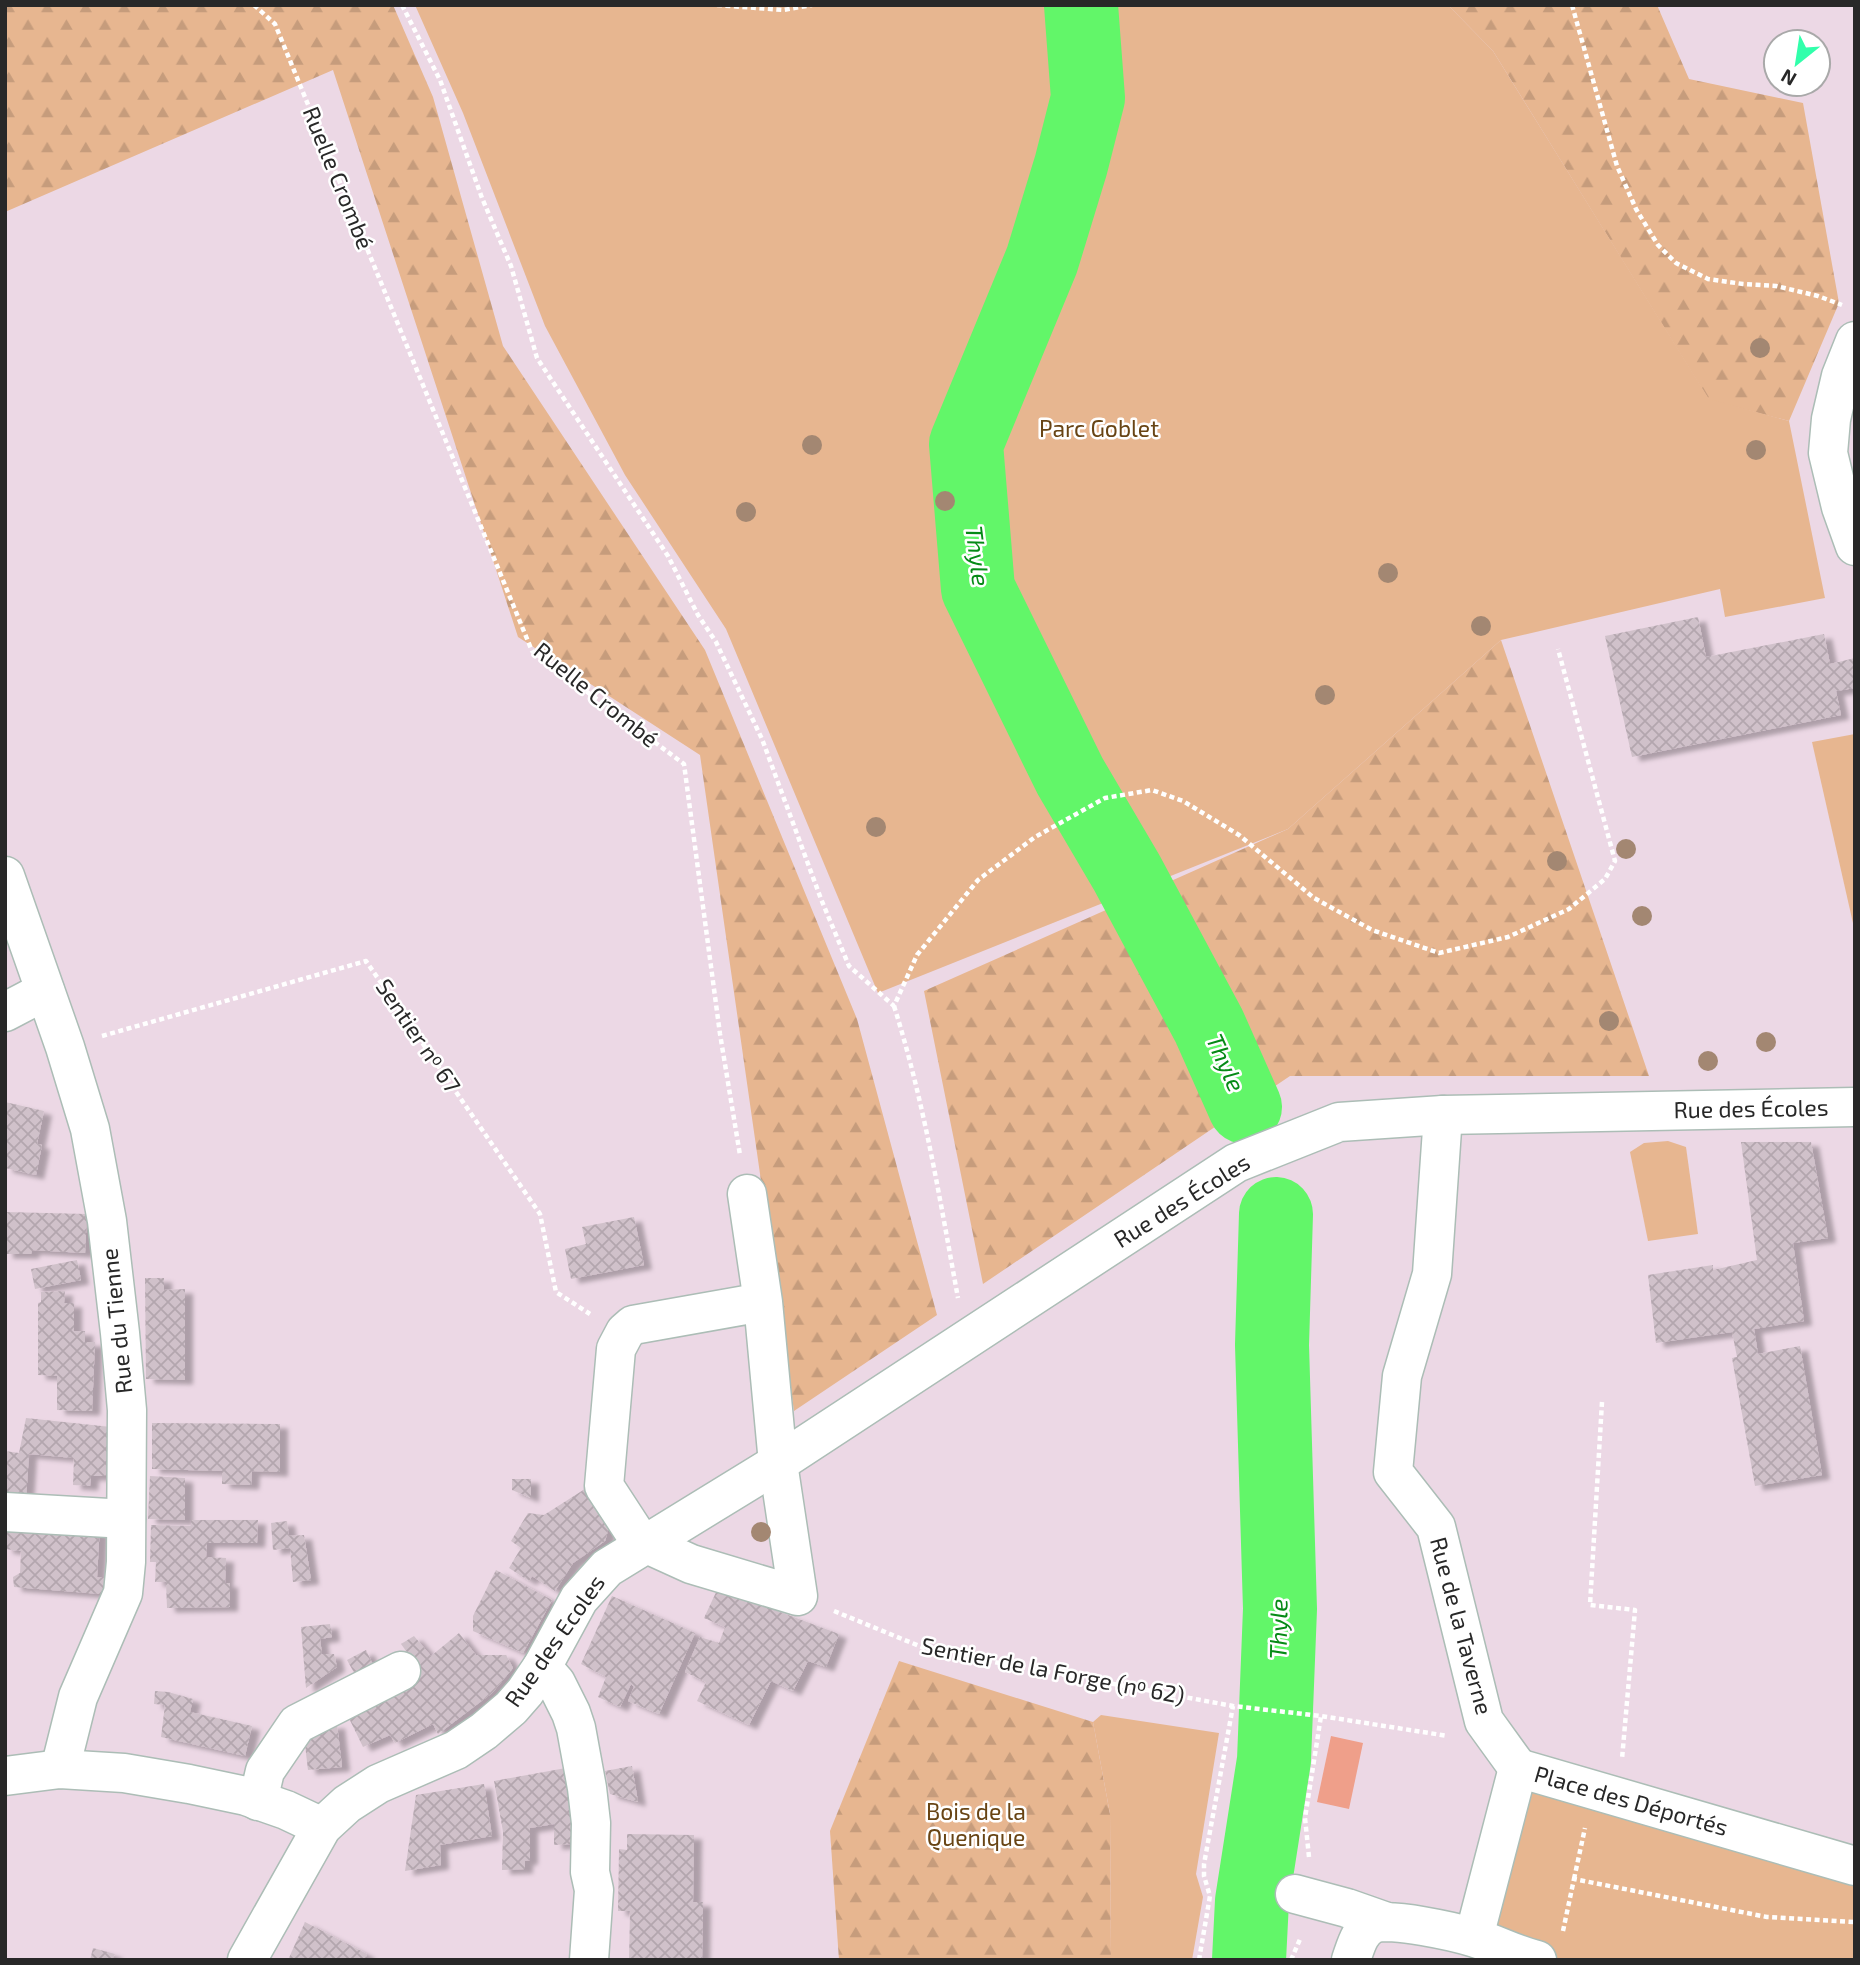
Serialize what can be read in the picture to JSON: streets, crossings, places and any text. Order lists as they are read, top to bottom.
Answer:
{
  "streets": {
    "street": [
      "Rue des Écoles",
      "Rue du Tienne",
      "Rue de la Taverne",
      "Rue des Ecoles",
      "Place des Déportés"
    ],
    "path": ["Ruelle Crombé", "Sentier nᵒ 67", "Sentier de la Forge (nᵒ 62)"]
  },
  "crossings": [
    ["Rue des Écoles", "Rue de la Taverne"],
    ["Rue des Écoles", "Rue des Ecoles"],
    ["Rue de la Taverne", "Place des Déportés"]
  ],
  "water": ["Thyle"],
  "parks": ["Parc Goblet", "Bois de la Quenique"],
  "north": "bottom left"
}
